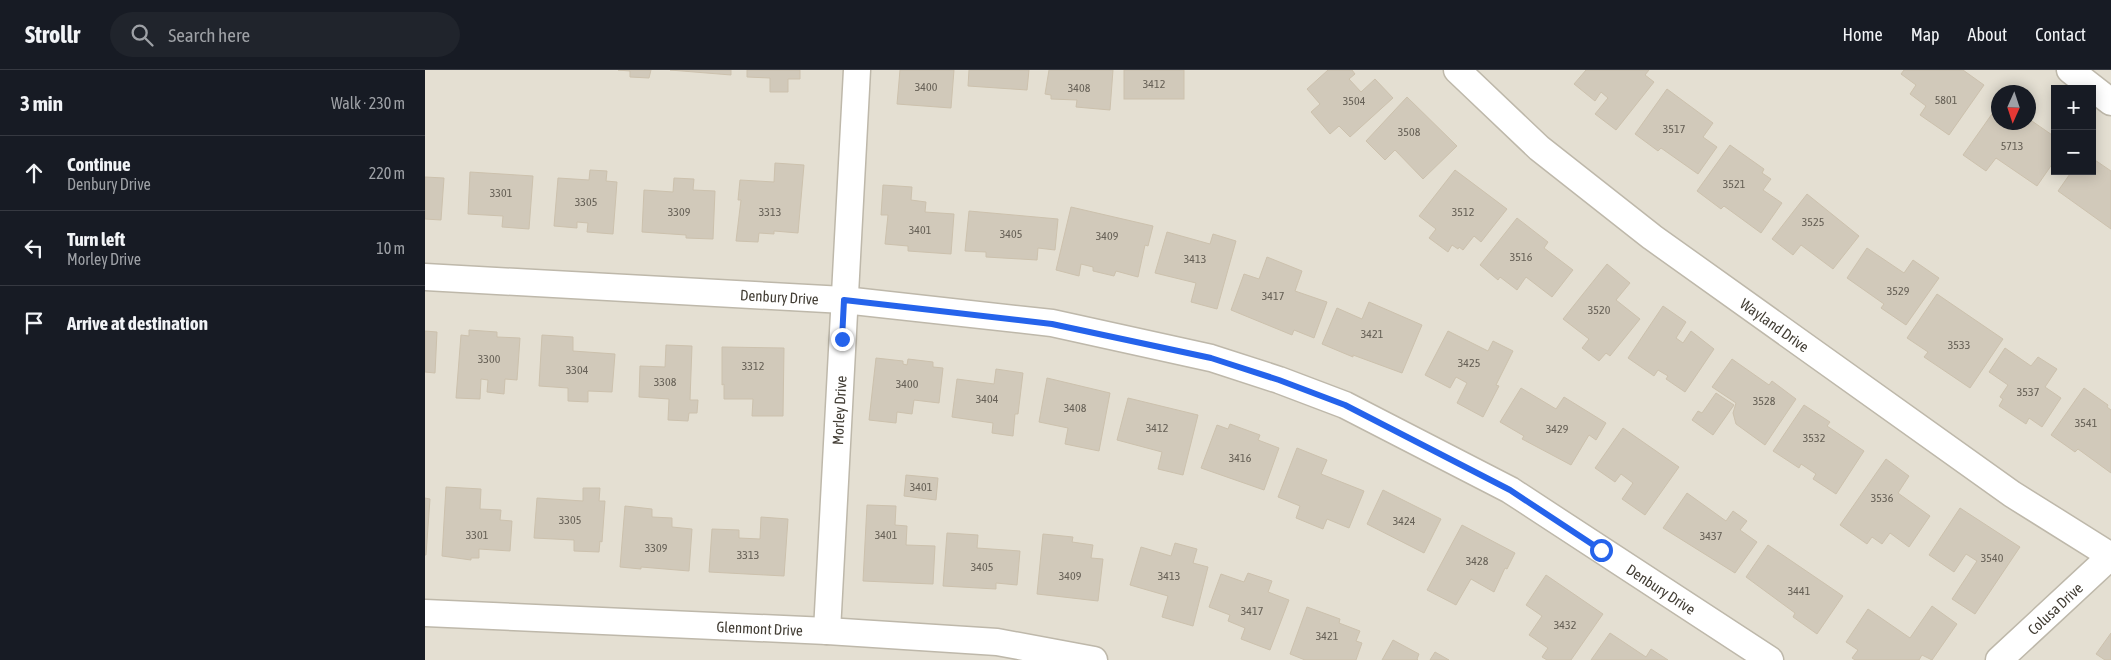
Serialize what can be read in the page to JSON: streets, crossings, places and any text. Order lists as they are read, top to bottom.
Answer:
{
  "streets": {
    "street": [
      "Denbury Drive",
      "Wayland Drive",
      "Morley Drive",
      "Colusa Drive",
      "Glenmont Drive"
    ]
  },
  "crossings": [
    ["Denbury Drive", "Morley Drive"],
    ["Wayland Drive", "Colusa Drive"],
    ["Morley Drive", "Glenmont Drive"]
  ],
  "house_numbers": [
    "3412",
    "3400",
    "3408",
    "5801",
    "3504",
    "3517",
    "3508",
    "5713",
    "3521",
    "3301",
    "3305",
    "3309",
    "3313",
    "3512",
    "3525",
    "3401",
    "3405",
    "3409",
    "3516",
    "3413",
    "3529",
    "3417",
    "3520",
    "3421",
    "3533",
    "3300",
    "3425",
    "3312",
    "3304",
    "3308",
    "3400",
    "3537",
    "3404",
    "3528",
    "3408",
    "3541",
    "3412",
    "3429",
    "3532",
    "3416",
    "3401",
    "3536",
    "3305",
    "3424",
    "3301",
    "3401",
    "3437",
    "3309",
    "3313",
    "3540",
    "3428",
    "3405",
    "3409",
    "3413",
    "3441",
    "3417",
    "3432",
    "3421"
  ],
  "north": "bottom",
  "page": {
    "header": "Strollr",
    "search": "Search here",
    "nav": [
      "Home",
      "Map",
      "About",
      "Contact"
    ],
    "heading": ["3 min", "Walk · 230 m"],
    "map_buttons": ["+", "−"],
    "list": [
      ["Continue", "Denbury Drive", "220 m"],
      ["Turn left", "Morley Drive", "10 m"],
      "Arrive at destination"
    ]
  }
}
